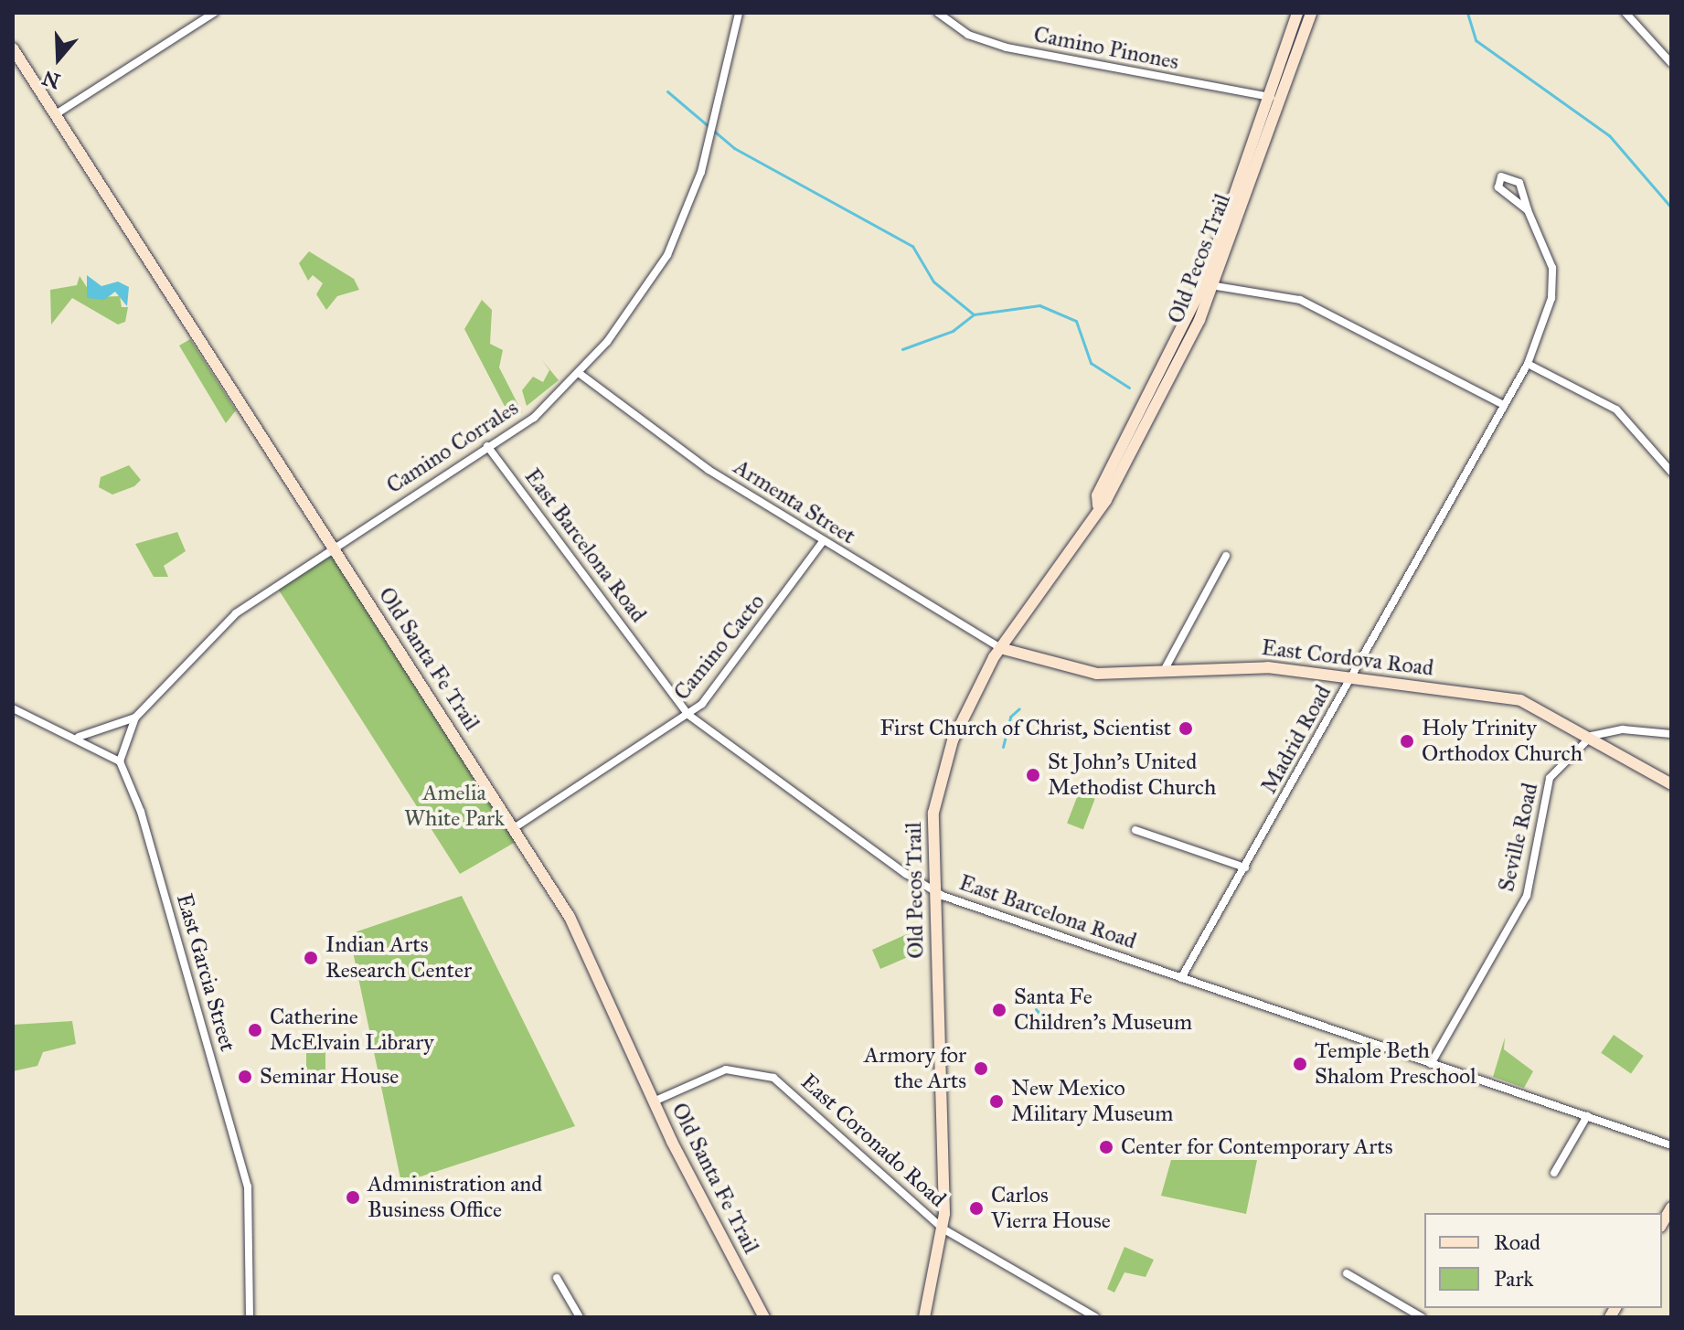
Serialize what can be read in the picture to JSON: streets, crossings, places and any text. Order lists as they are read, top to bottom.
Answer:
{
  "streets": {
    "street": [
      "Camino Pinones",
      "Old Pecos Trail",
      "Camino Corrales",
      "Armenta Street",
      "East Barcelona Road",
      "Camino Cacto",
      "East Cordova Road",
      "Old Santa Fe Trail",
      "Madrid Road",
      "Seville Road",
      "East Garcia Street",
      "East Coronado Road"
    ]
  },
  "crossings": [
    ["Camino Pinones", "Old Pecos Trail"],
    ["Old Pecos Trail", "Armenta Street"],
    ["Old Pecos Trail", "East Barcelona Road"],
    ["Old Pecos Trail", "East Cordova Road"],
    ["Old Pecos Trail", "East Coronado Road"],
    ["Camino Corrales", "Armenta Street"],
    ["Camino Corrales", "East Barcelona Road"],
    ["Camino Corrales", "Old Santa Fe Trail"],
    ["Camino Corrales", "East Garcia Street"],
    ["Armenta Street", "Camino Cacto"],
    ["Armenta Street", "East Cordova Road"],
    ["East Barcelona Road", "Camino Cacto"],
    ["East Barcelona Road", "Madrid Road"],
    ["East Barcelona Road", "Seville Road"],
    ["Camino Cacto", "Old Santa Fe Trail"],
    ["East Cordova Road", "Madrid Road"],
    ["East Cordova Road", "Seville Road"],
    ["Old Santa Fe Trail", "East Coronado Road"]
  ],
  "parks": ["Amelia White Park"],
  "places": [
    "First Church of Christ, Scientist",
    "Holy Trinity Orthodox Church",
    "St John's United Methodist Church",
    "Indian Arts Research Center",
    "Santa Fe Children's Museum",
    "Catherine McElvain Library",
    "Temple Beth Shalom Preschool",
    "Armory for the Arts",
    "Seminar House",
    "New Mexico Military Museum",
    "Center for Contemporary Arts",
    "Administration and Business Office",
    "Carlos Vierra House"
  ],
  "legend": ["Road", "Park"],
  "north": "bottom"
}
